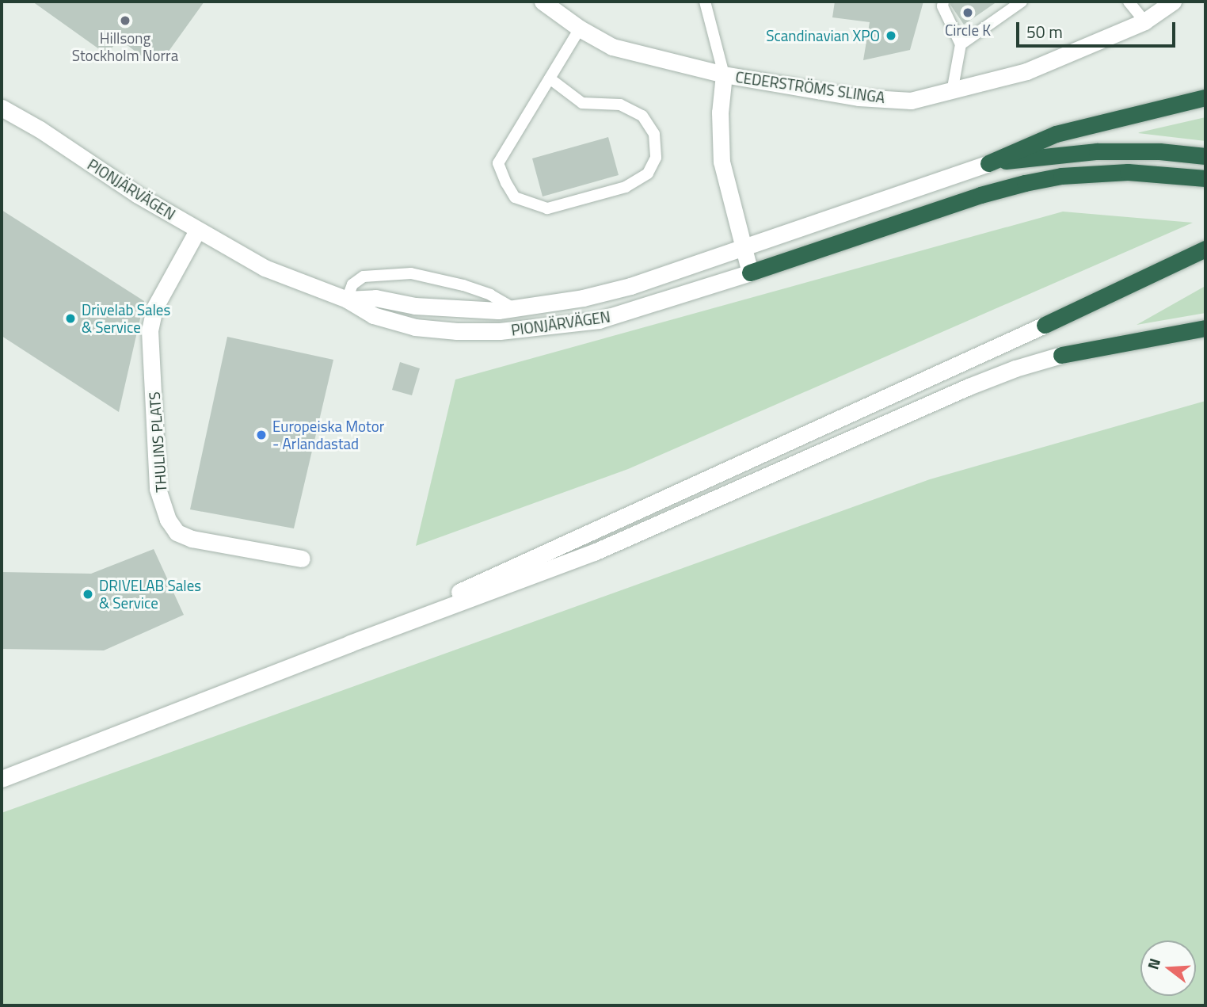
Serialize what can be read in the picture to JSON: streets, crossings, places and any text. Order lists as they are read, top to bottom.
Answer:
{
  "streets": {
    "main road": ["CEDERSTRÖMS SLINGA", "PIONJÄRVÄGEN", "THULINS PLATS"]
  },
  "crossings": [
    ["PIONJÄRVÄGEN", "THULINS PLATS"]
  ],
  "places": [
    "Circle K",
    "Hillsong Stockholm Norra",
    "Scandinavian XPO",
    "Drivelab Sales & Service",
    "Europeiska Motor - Arlandastad",
    "DRIVELAB Sales & Service"
  ],
  "scale_bar": "50 m",
  "north": "left"
}
